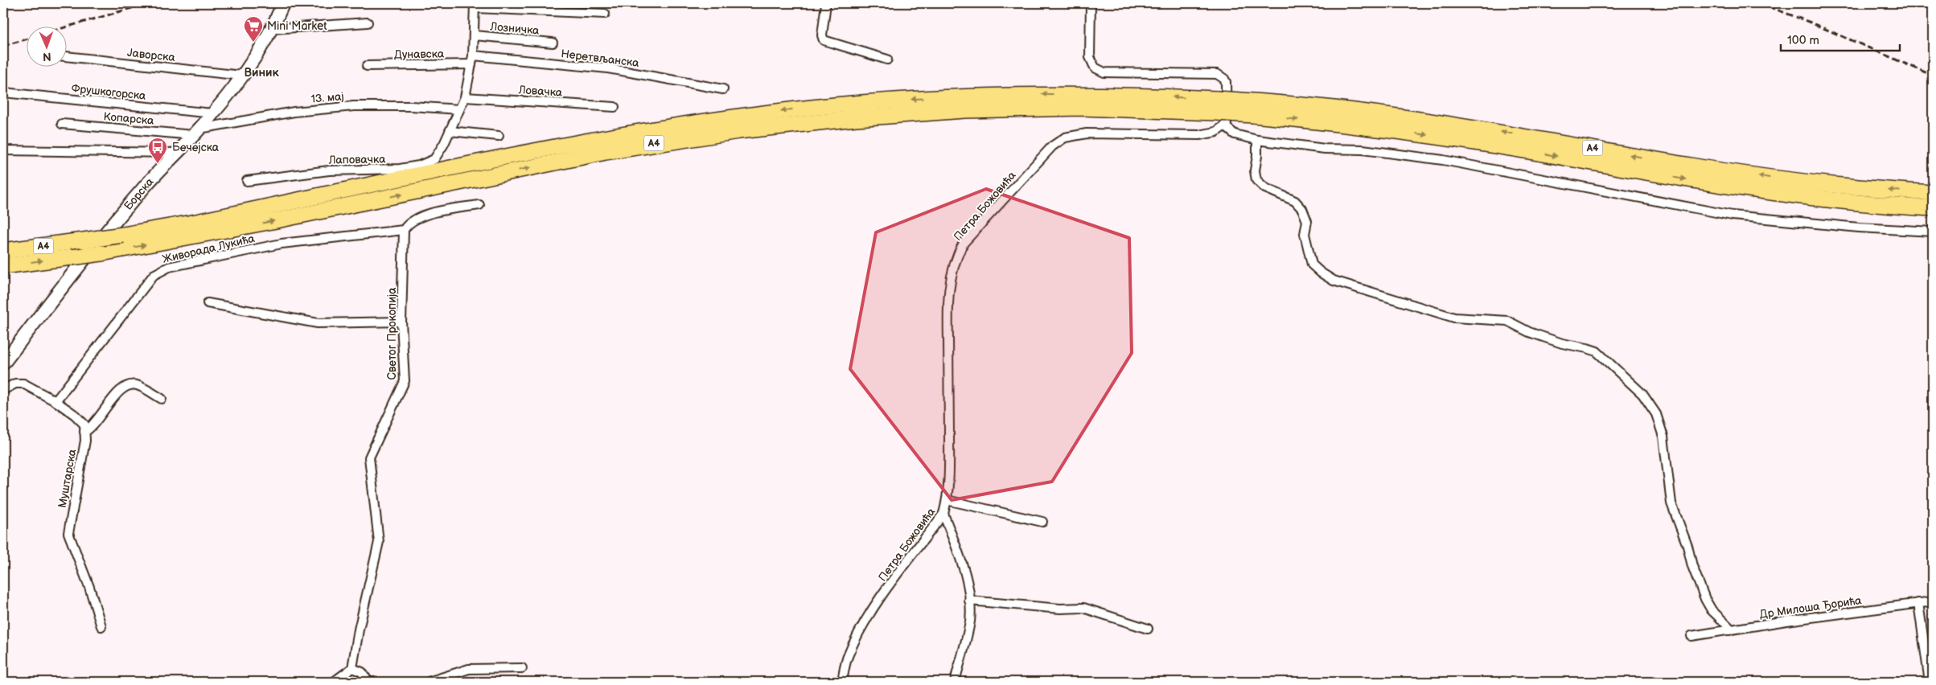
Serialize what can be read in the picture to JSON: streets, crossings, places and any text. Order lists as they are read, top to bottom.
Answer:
{
  "streets": {
    "highway": ["A4"],
    "street": [
      "Лозничка",
      "Дунавска",
      "Јаворска",
      "Неретвљанска",
      "Ловачка",
      "Фрушкогорска",
      "13. мај",
      "Копарска",
      "Лаповачка",
      "Борска",
      "Петра Божовића",
      "Живорада Лукића",
      "Светог Прокопија",
      "Муштарска",
      "Др Милоша Ђорића"
    ]
  },
  "crossings": [
    ["Лозничка", "Лаповачка"],
    ["Дунавска", "Лаповачка"],
    ["Јаворска", "Борска"],
    ["Неретвљанска", "Лаповачка"],
    ["Ловачка", "Лаповачка"],
    ["Фрушкогорска", "Борска"],
    ["13. мај", "Копарска"],
    ["13. мај", "Лаповачка"],
    ["13. мај", "Борска"],
    ["Копарска", "Борска"],
    ["Живорада Лукића", "Светог Прокопија"]
  ],
  "districts": ["Виник"],
  "places": {
    "supermarket": ["Mini Market"],
    "bus stop": ["Бечејска"]
  },
  "scale_bar": "100 m",
  "north": "bottom"
}
